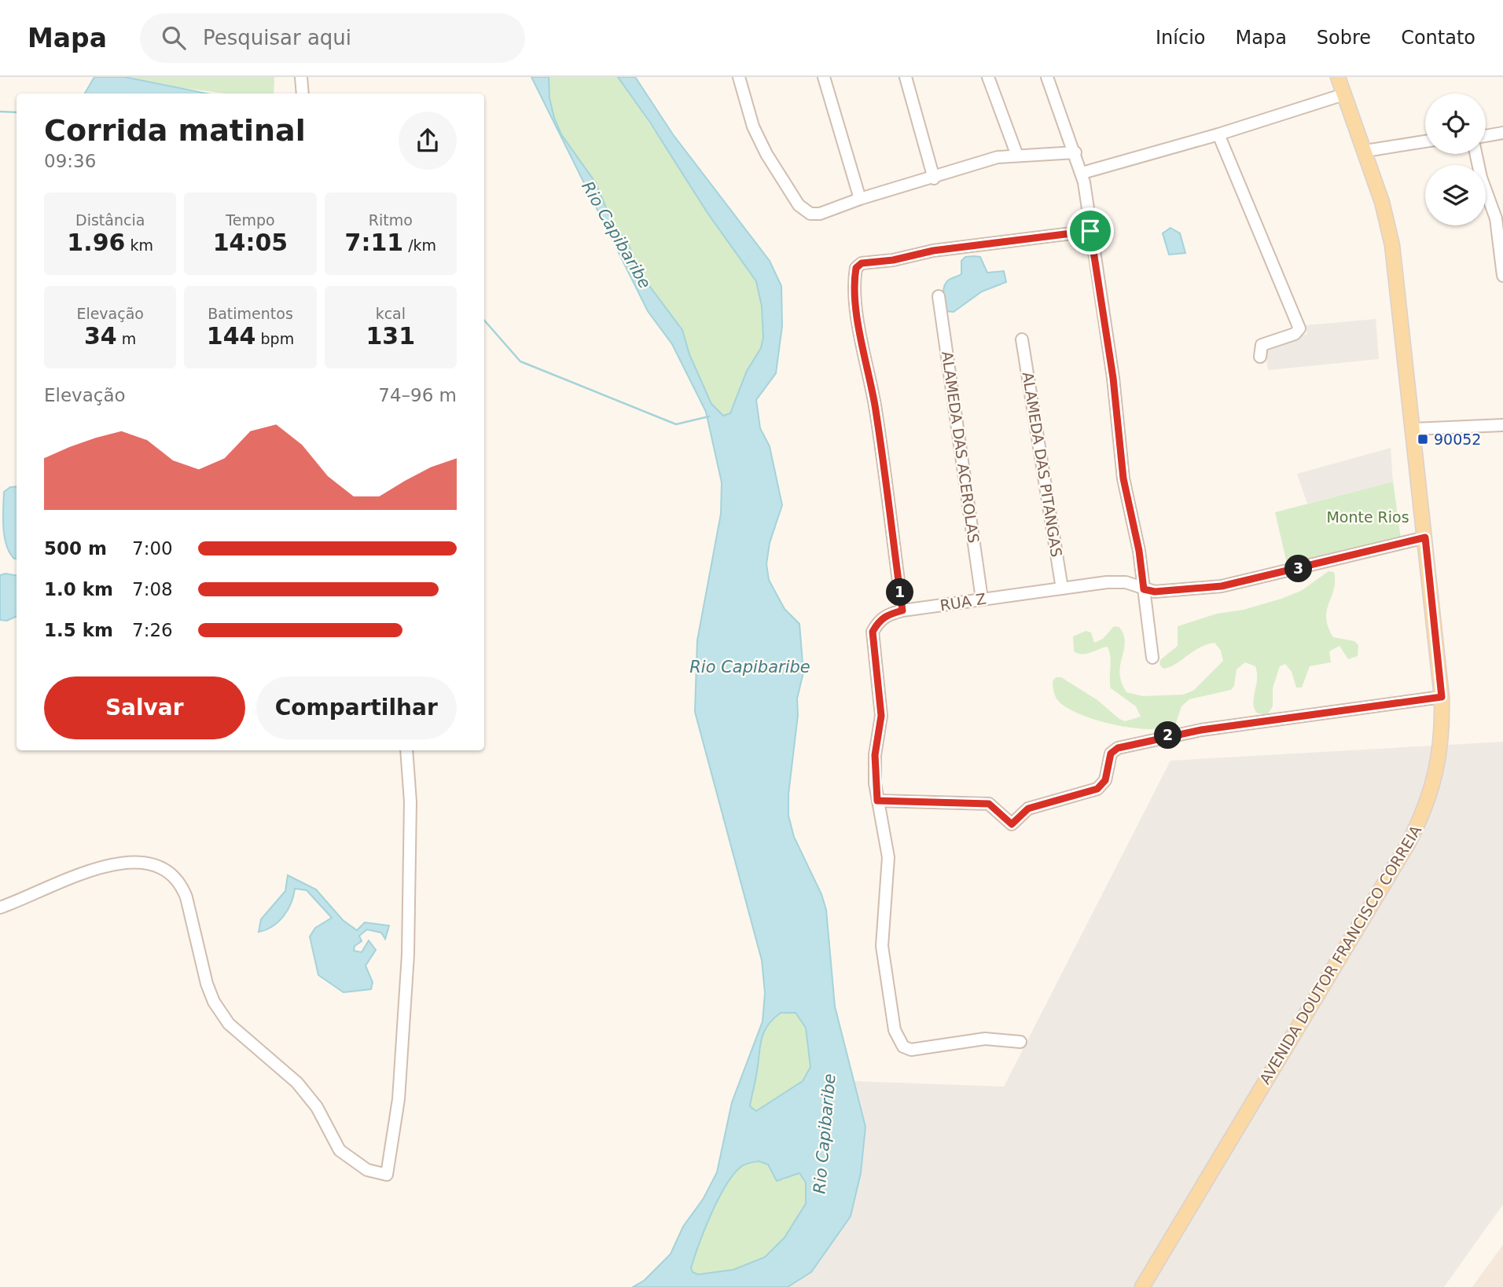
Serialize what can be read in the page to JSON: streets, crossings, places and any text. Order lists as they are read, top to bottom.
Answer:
{
  "streets": {
    "main road": ["AVENIDA DOUTOR FRANCISCO CORREIA"],
    "street": ["ALAMEDA DAS ACEROLAS", "ALAMEDA DAS PITANGAS", "RUA Z"]
  },
  "crossings": [
    ["ALAMEDA DAS ACEROLAS", "RUA Z"],
    ["ALAMEDA DAS PITANGAS", "RUA Z"],
    ["RUA Z", "AVENIDA DOUTOR FRANCISCO CORREIA"]
  ],
  "water": ["Rio Capibaribe"],
  "parks": ["Monte Rios"],
  "places": {
    "transit": ["90052"]
  },
  "page": {
    "header": "Mapa",
    "search": "Pesquisar aqui",
    "nav": [
      "Início",
      "Mapa",
      "Sobre",
      "Contato"
    ],
    "heading": ["Corrida matinal", "09:36"],
    "stats": [
      ["Distância", "1.96 km"],
      ["Tempo", "14:05"],
      ["Ritmo", "7:11 /km"],
      ["Elevação", "34 m"],
      ["Batimentos", "144 bpm"],
      ["kcal", "131"]
    ],
    "chart": ["Elevação", "74–96 m"],
    "list": [
      {
        "name": "500 m",
        "note": "7:00"
      },
      {
        "name": "1.0 km",
        "note": "7:08"
      },
      {
        "name": "1.5 km",
        "note": "7:26"
      }
    ],
    "pins": ["3", "1", "2"],
    "buttons": ["Salvar", "Compartilhar"]
  }
}
